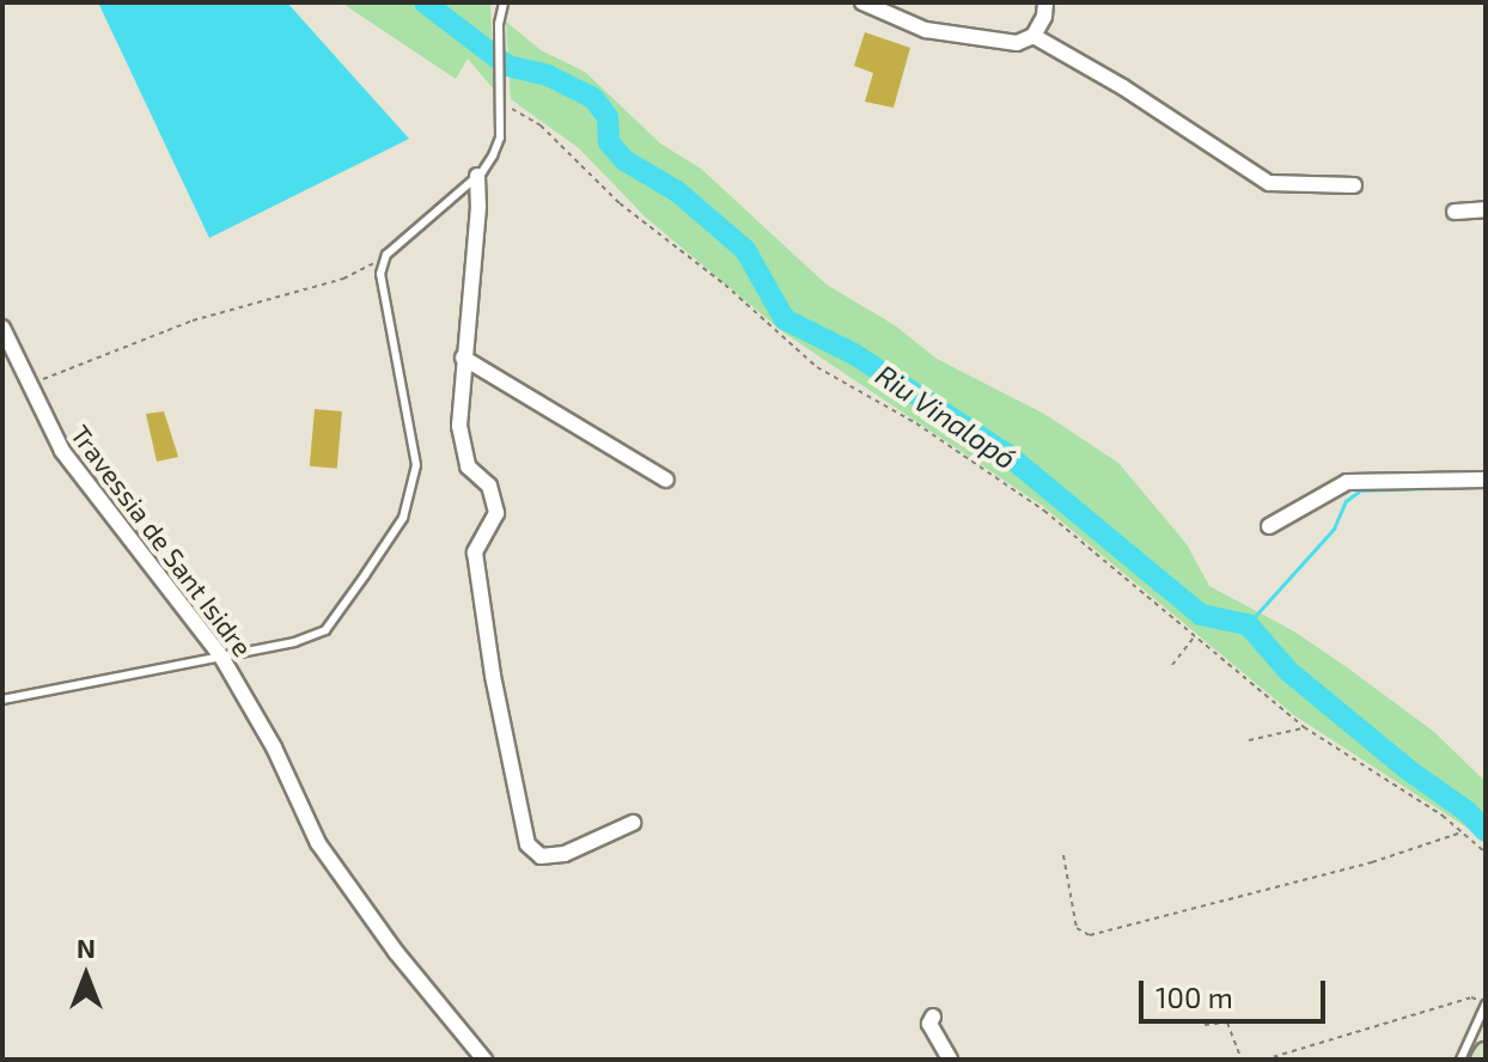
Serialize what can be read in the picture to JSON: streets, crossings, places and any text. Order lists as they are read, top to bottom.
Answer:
{
  "streets": {
    "street": ["Travessia de Sant Isidre"]
  },
  "water": ["Riu Vinalopó"],
  "scale_bar": "100 m",
  "north": "top"
}
